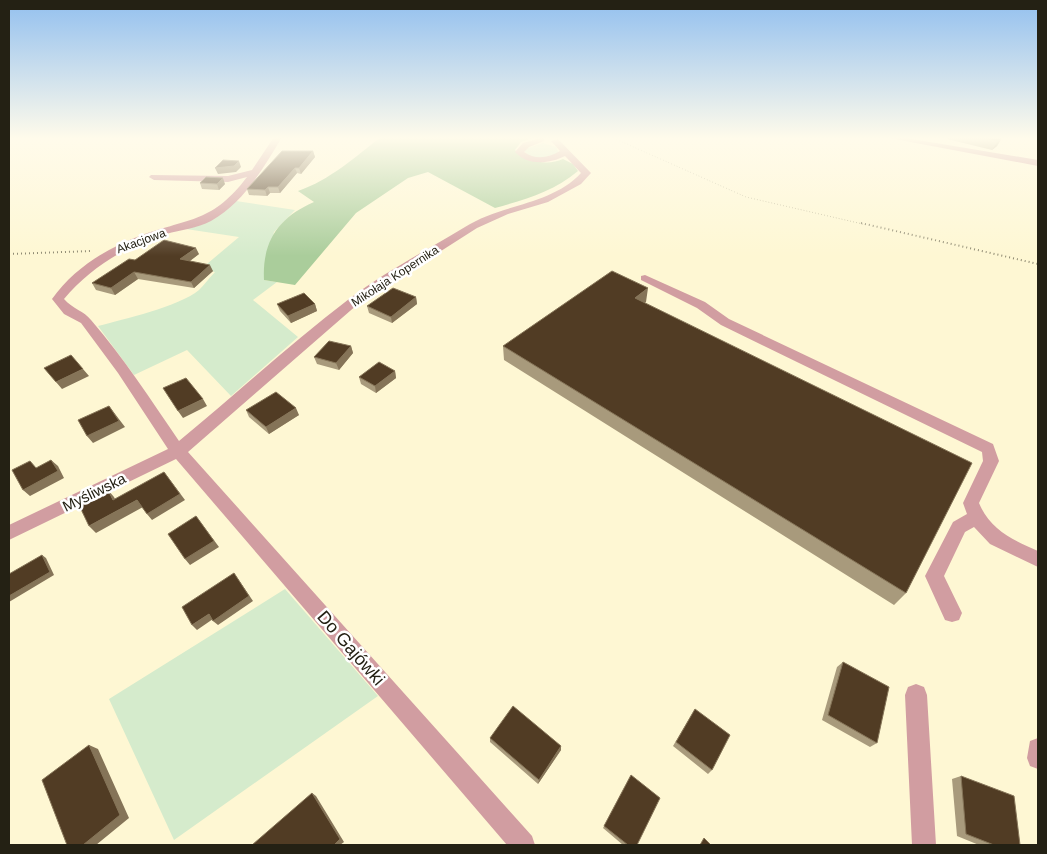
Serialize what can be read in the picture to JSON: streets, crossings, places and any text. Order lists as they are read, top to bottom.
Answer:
{
  "streets": {
    "street": [
      "Akacjowa",
      "Mikołaja Kopernika",
      "Myśliwska",
      "Do Gajówki"
    ]
  },
  "crossings": [
    ["Akacjowa", "Mikołaja Kopernika"],
    ["Akacjowa", "Myśliwska"],
    ["Akacjowa", "Do Gajówki"],
    ["Mikołaja Kopernika", "Myśliwska"],
    ["Mikołaja Kopernika", "Do Gajówki"],
    ["Myśliwska", "Do Gajówki"]
  ]
}
